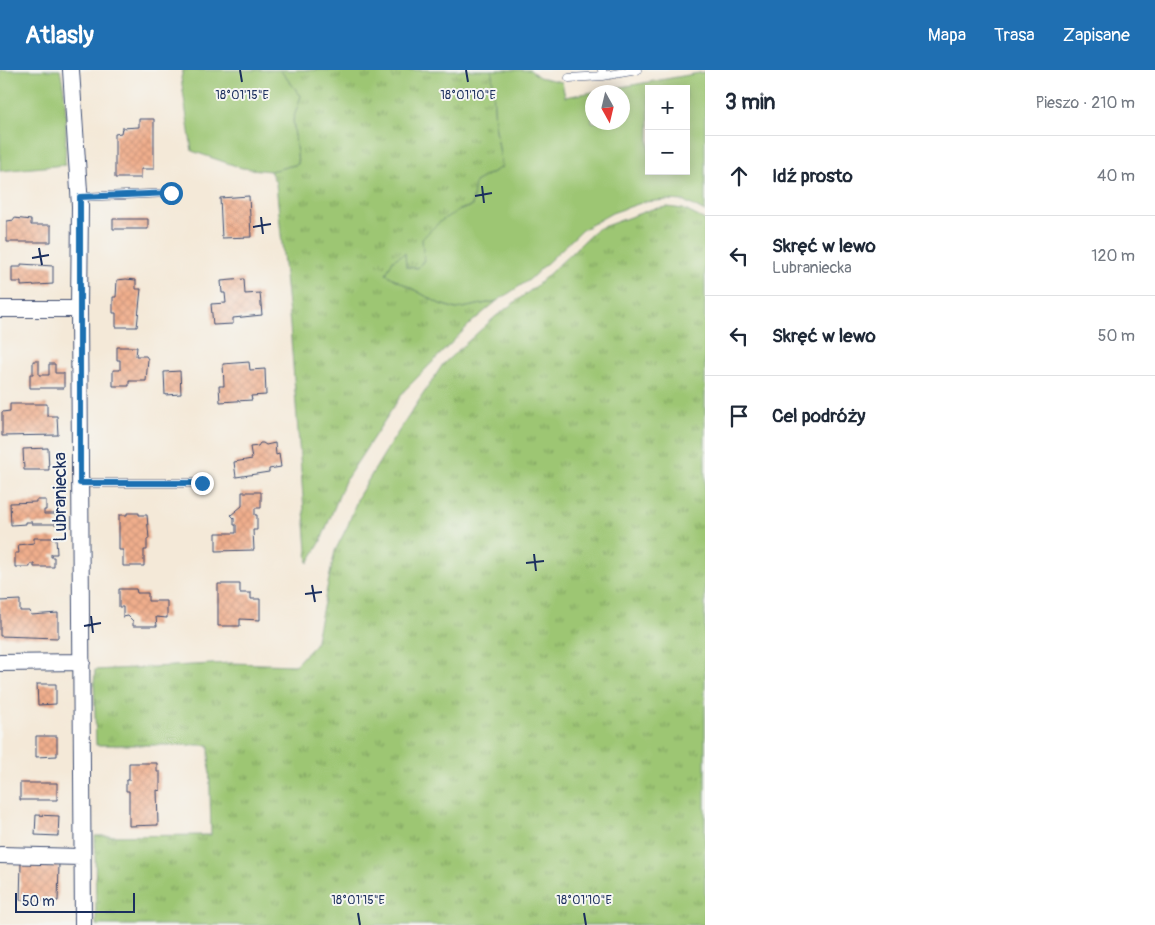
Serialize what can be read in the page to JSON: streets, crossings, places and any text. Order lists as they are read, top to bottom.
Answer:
{
  "streets": {
    "street": ["Lubraniecka"]
  },
  "scale_bar": "50 m",
  "north": "bottom",
  "page": {
    "header": "Atlasly",
    "nav": ["Mapa", "Trasa", "Zapisane"],
    "heading": ["3 min", "Pieszo · 210 m"],
    "map_buttons": ["+", "−"],
    "list": [
      ["Idź prosto", "40 m"],
      ["Skręć w lewo", "Lubraniecka", "120 m"],
      ["Skręć w lewo", "50 m"],
      "Cel podróży"
    ],
    "scale": "50 m"
  },
  "coordinates": ["18°01'15\"E", "18°01'10\"E"]
}
